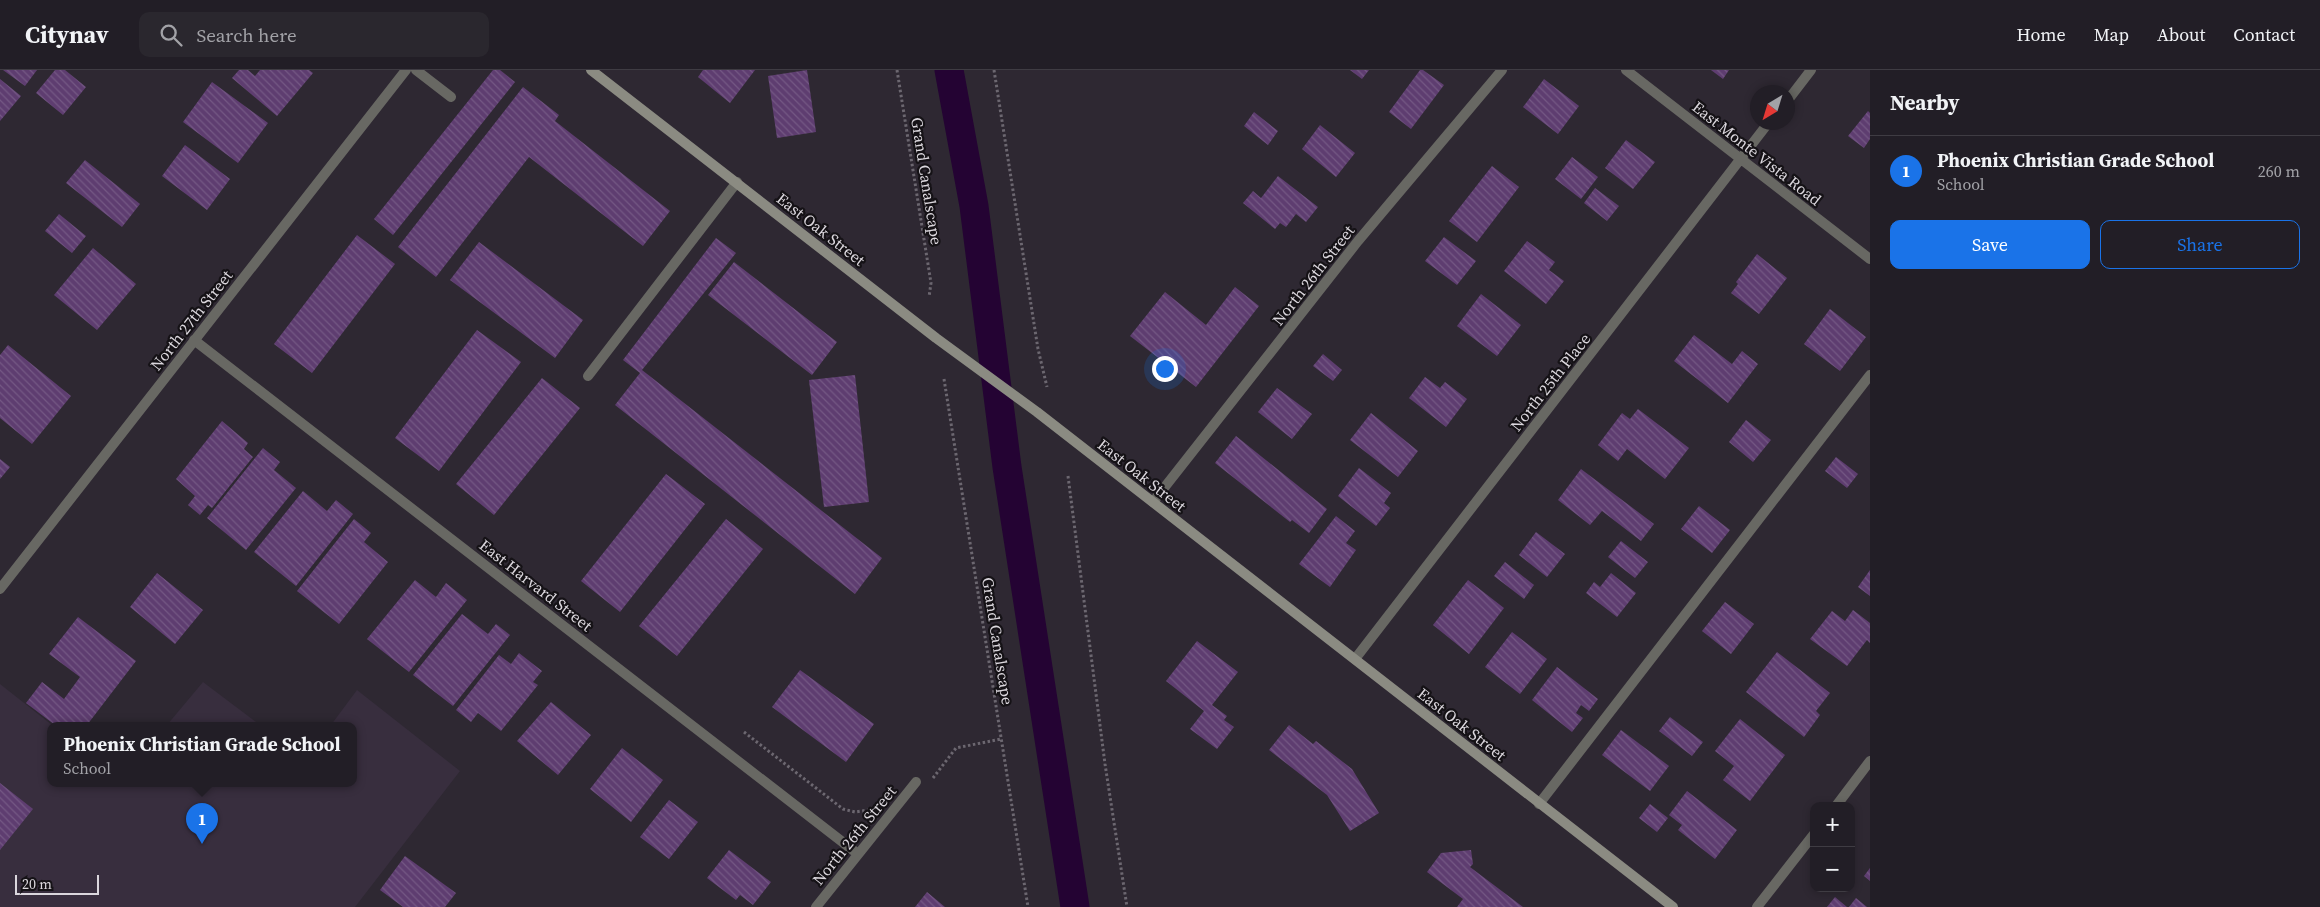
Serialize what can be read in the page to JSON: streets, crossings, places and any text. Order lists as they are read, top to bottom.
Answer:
{
  "streets": {
    "street": [
      "East Monte Vista Road",
      "East Oak Street",
      "North 26th Street",
      "North 27th Street",
      "North 25th Place",
      "East Harvard Street"
    ],
    "path": ["Grand Canalscape"]
  },
  "crossings": [
    ["East Monte Vista Road", "North 25th Place"],
    ["East Oak Street", "North 26th Street"],
    ["East Oak Street", "North 25th Place"],
    ["North 26th Street", "East Harvard Street"],
    ["North 27th Street", "East Harvard Street"]
  ],
  "scale_bar": "20 m",
  "north": "bottom left",
  "page": {
    "header": "Citynav",
    "search": "Search here",
    "nav": [
      "Home",
      "Map",
      "About",
      "Contact"
    ],
    "heading": "Nearby",
    "list": [
      {
        "mark": "1",
        "name": "Phoenix Christian Grade School",
        "note": "School",
        "value": "260 m"
      }
    ],
    "buttons": ["Save", "Share"],
    "popup": ["Phoenix Christian Grade School", "School"],
    "map_buttons": ["+", "−"],
    "pins": "1",
    "scale": "20 m"
  }
}
